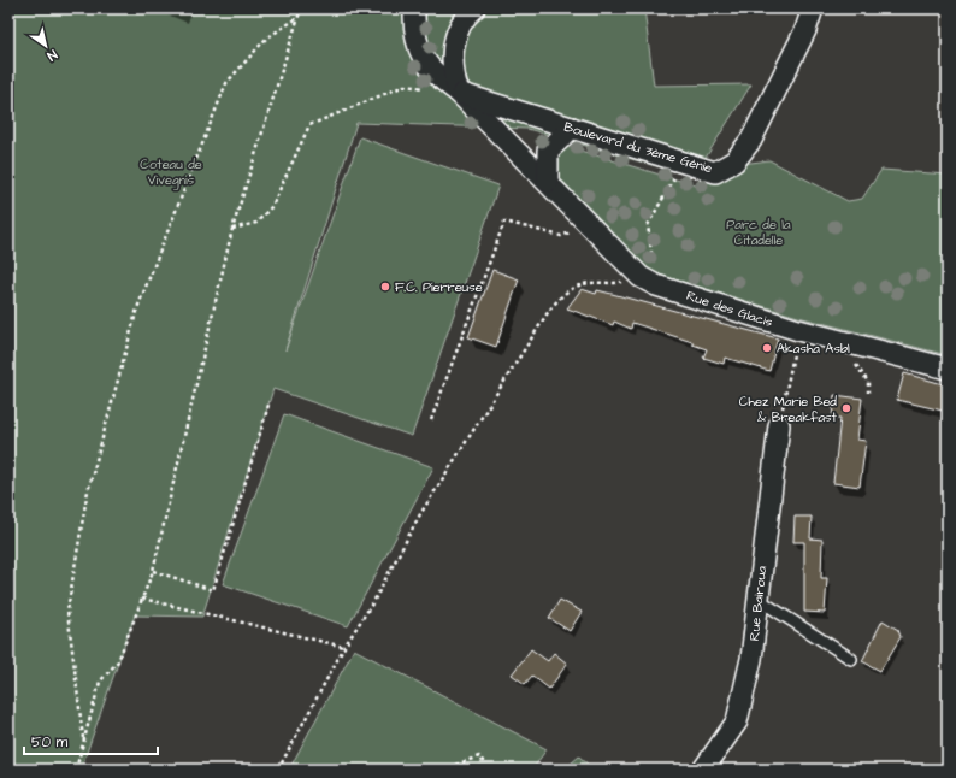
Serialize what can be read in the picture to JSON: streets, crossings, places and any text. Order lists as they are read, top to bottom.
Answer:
{
  "streets": {
    "street": ["Boulevard du 3ème Génie", "Rue des Glacis", "Rue Bairoua"]
  },
  "crossings": [
    ["Boulevard du 3ème Génie", "Rue des Glacis"]
  ],
  "parks": ["Coteau de Vivegnis", "Parc de la Citadelle"],
  "places": ["F.C. Pierreuse", "Akasha Asbl", "Chez Marie Bed & Breakfast"],
  "scale_bar": "50 m",
  "north": "bottom right"
}
